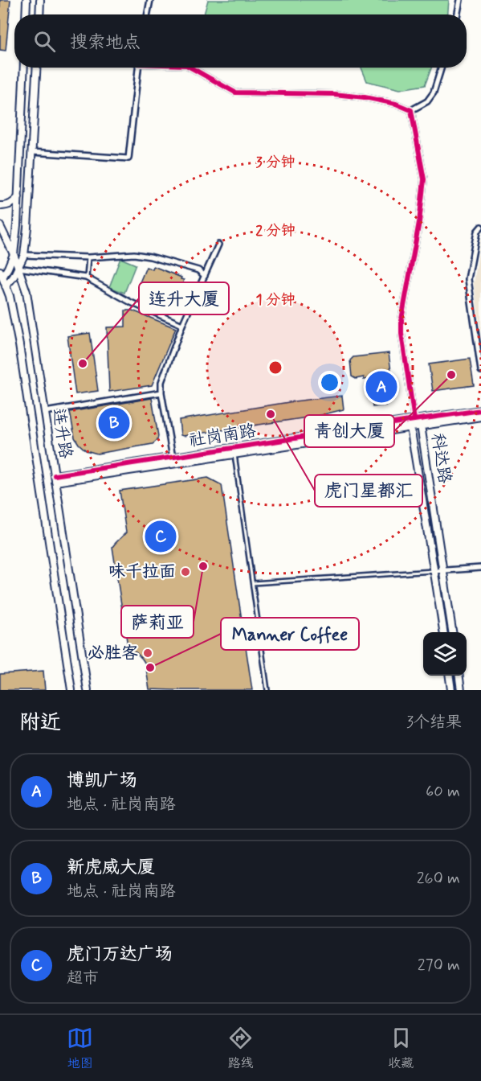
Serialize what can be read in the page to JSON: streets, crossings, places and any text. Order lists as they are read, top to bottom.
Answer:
{
  "streets": {
    "street": ["连升路", "社岗南路", "科达路"]
  },
  "crossings": [
    ["连升路", "社岗南路"],
    ["社岗南路", "科达路"]
  ],
  "places": [
    "连升大厦",
    "青创大厦",
    "虎门星都汇",
    "萨莉亚",
    "味千拉面",
    "必胜客",
    "Manner Coffee"
  ],
  "page": {
    "search": "搜索地点",
    "pins": ["A", "B", "C"],
    "heading": ["附近", "3个结果"],
    "list": [
      {
        "mark": "A",
        "name": "博凯广场",
        "note": "地点 · 社岗南路",
        "value": "60 m"
      },
      {
        "mark": "B",
        "name": "新虎威大厦",
        "note": "地点 · 社岗南路",
        "value": "260 m"
      },
      {
        "mark": "C",
        "name": "虎门万达广场",
        "note": "超市",
        "value": "270 m"
      }
    ],
    "nav": ["地图", "路线", "收藏"]
  },
  "rings": ["3 分钟", "2 分钟", "1 分钟"]
}
